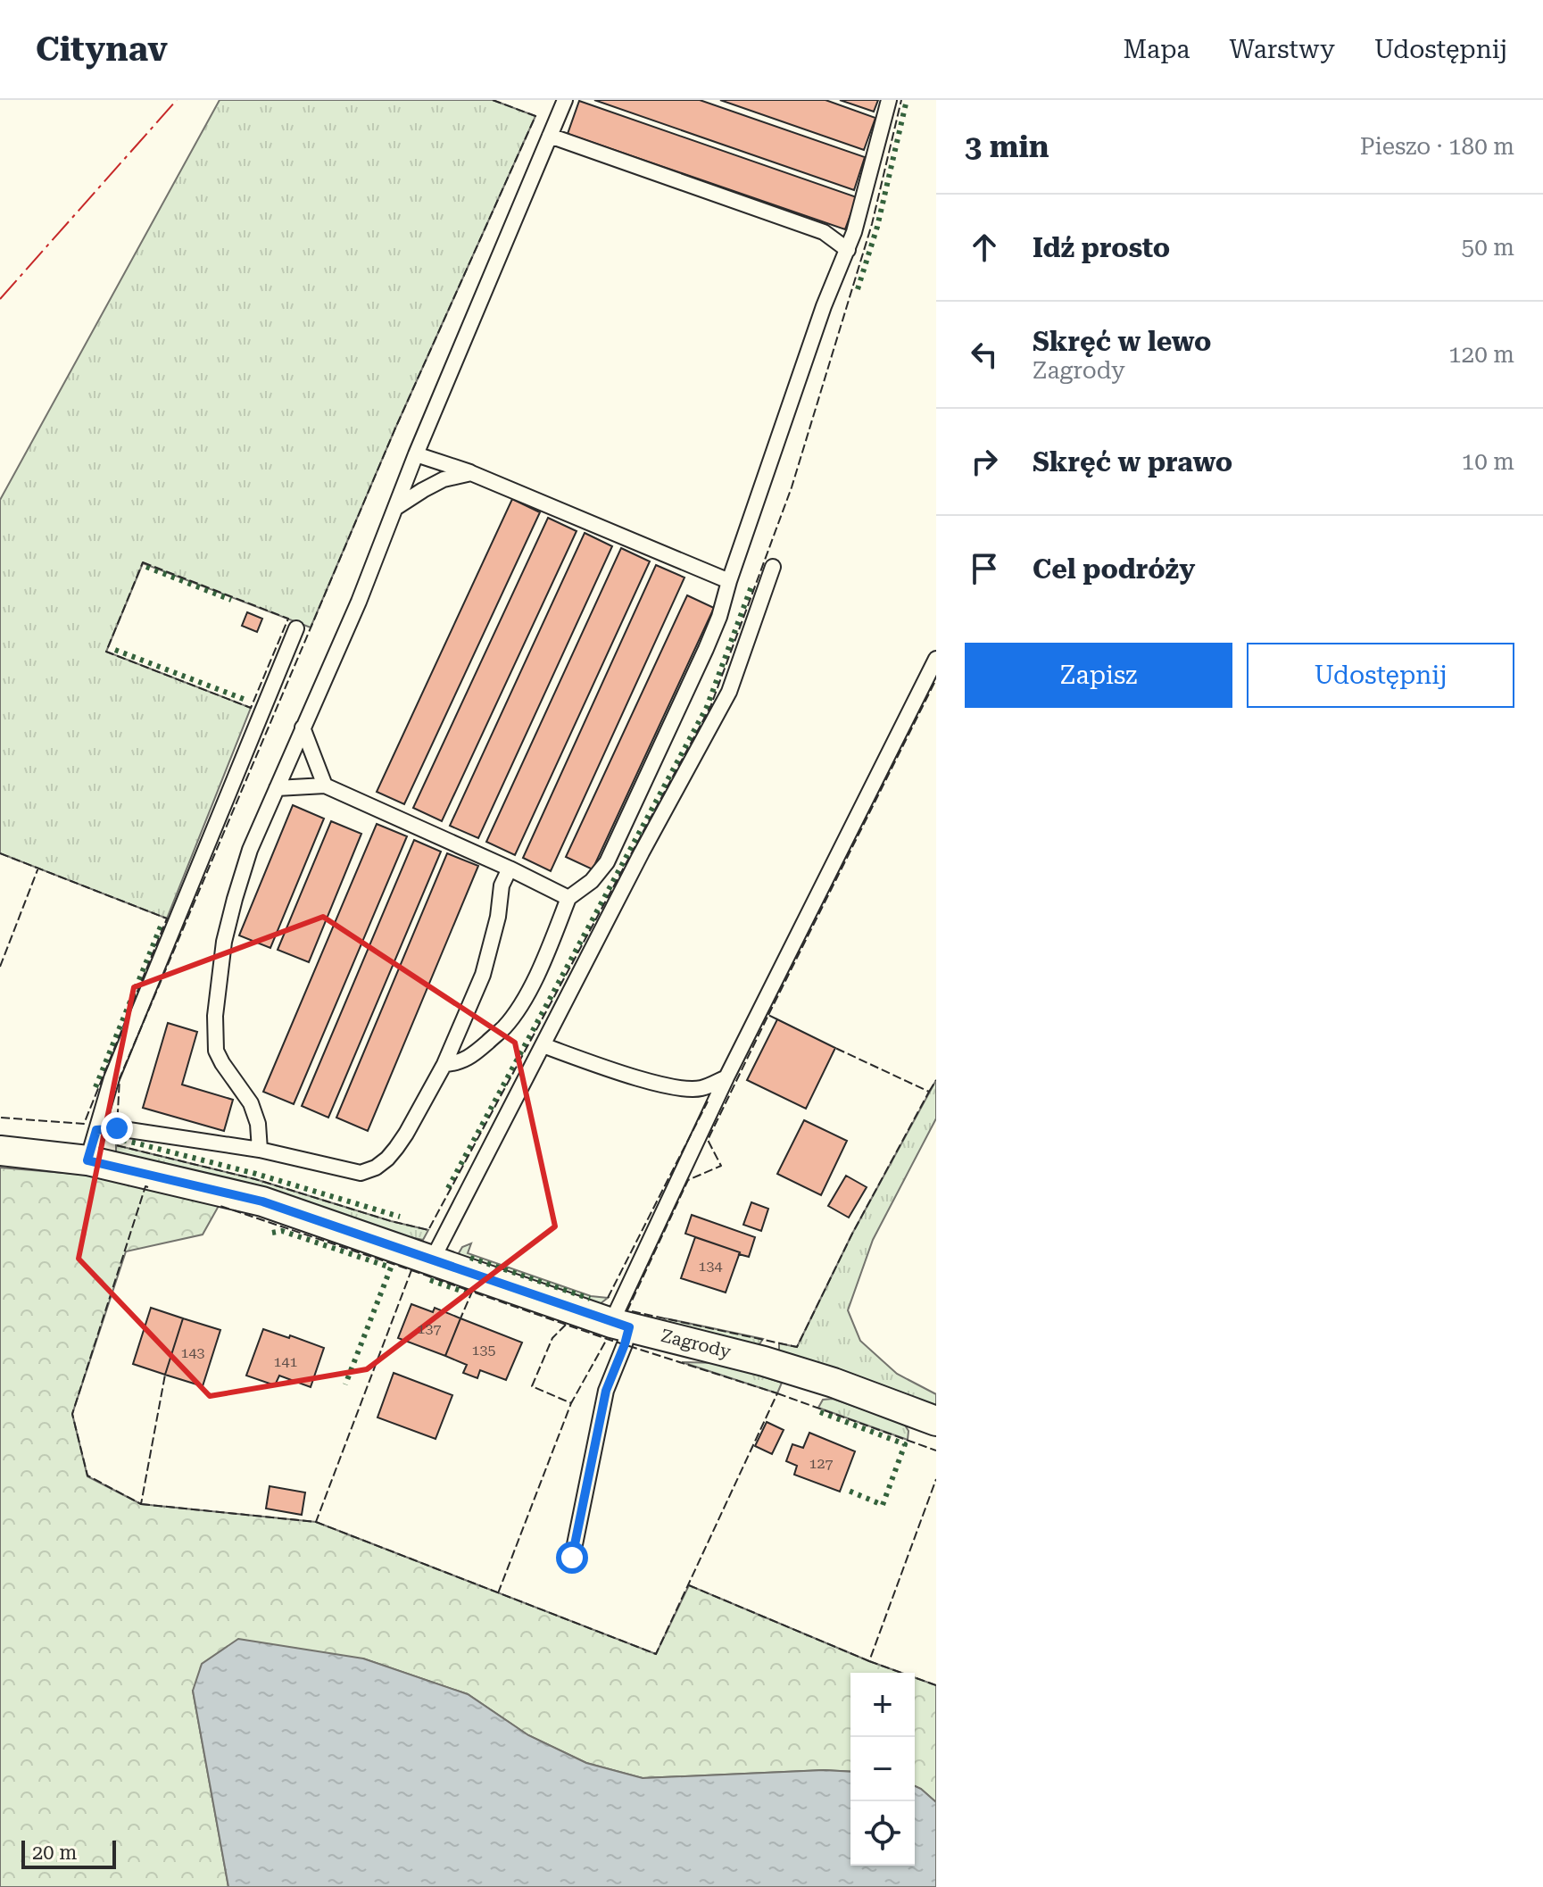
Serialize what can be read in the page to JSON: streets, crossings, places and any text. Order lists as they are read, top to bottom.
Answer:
{
  "streets": {
    "street": ["Zagrody"]
  },
  "house_numbers": [
    "134",
    "137",
    "135",
    "143",
    "141",
    "127"
  ],
  "scale_bar": "20 m",
  "page": {
    "header": "Citynav",
    "nav": ["Mapa", "Warstwy", "Udostępnij"],
    "heading": ["3 min", "Pieszo · 180 m"],
    "list": [
      ["Idź prosto", "50 m"],
      ["Skręć w lewo", "Zagrody", "120 m"],
      ["Skręć w prawo", "10 m"],
      "Cel podróży"
    ],
    "buttons": ["Zapisz", "Udostępnij"],
    "map_buttons": ["+", "−"],
    "scale": "20 m"
  }
}
